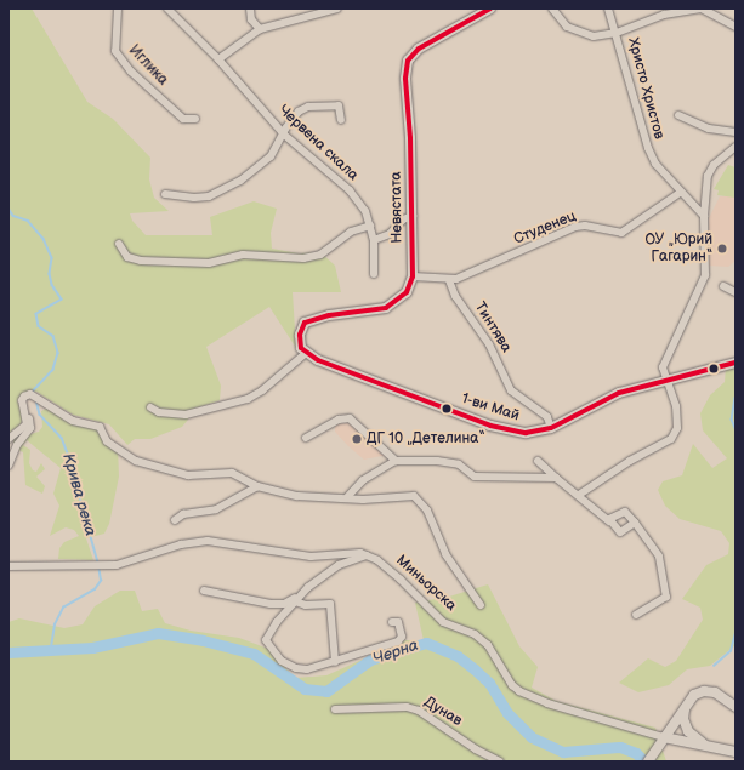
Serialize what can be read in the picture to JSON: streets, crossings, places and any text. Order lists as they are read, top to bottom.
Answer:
{
  "streets": {
    "street": [
      "Иглика",
      "Христо Христов",
      "Червена скала",
      "Невястата",
      "Студенец",
      "Тинтява",
      "1-ви Май",
      "Миньорска",
      "Дунав"
    ]
  },
  "crossings": [
    ["Христо Христов", "Студенец"],
    ["Невястата", "Студенец"],
    ["Студенец", "Тинтява"],
    ["Тинтява", "1-ви Май"]
  ],
  "water": ["Крива река", "Черна"],
  "places": ["ОУ „Юрий Гагарин“", "ДГ 10 „Детелина“"]
}
